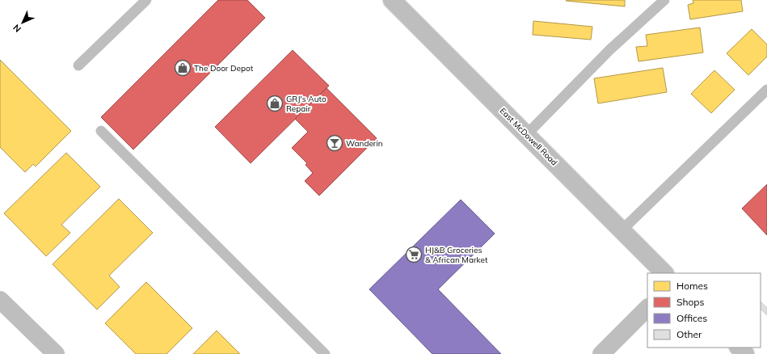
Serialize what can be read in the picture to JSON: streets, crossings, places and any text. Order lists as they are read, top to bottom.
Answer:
{
  "streets": {
    "main road": ["East McDowell Road"]
  },
  "places": {
    "shop": ["The Door Depot", "GRJ's Auto Repair"],
    "bar": ["Wanderin"],
    "supermarket": ["HJ&B Groceries & African Market"]
  },
  "legend": [
    "Homes",
    "Shops",
    "Offices",
    "Other"
  ],
  "north": "bottom left"
}
